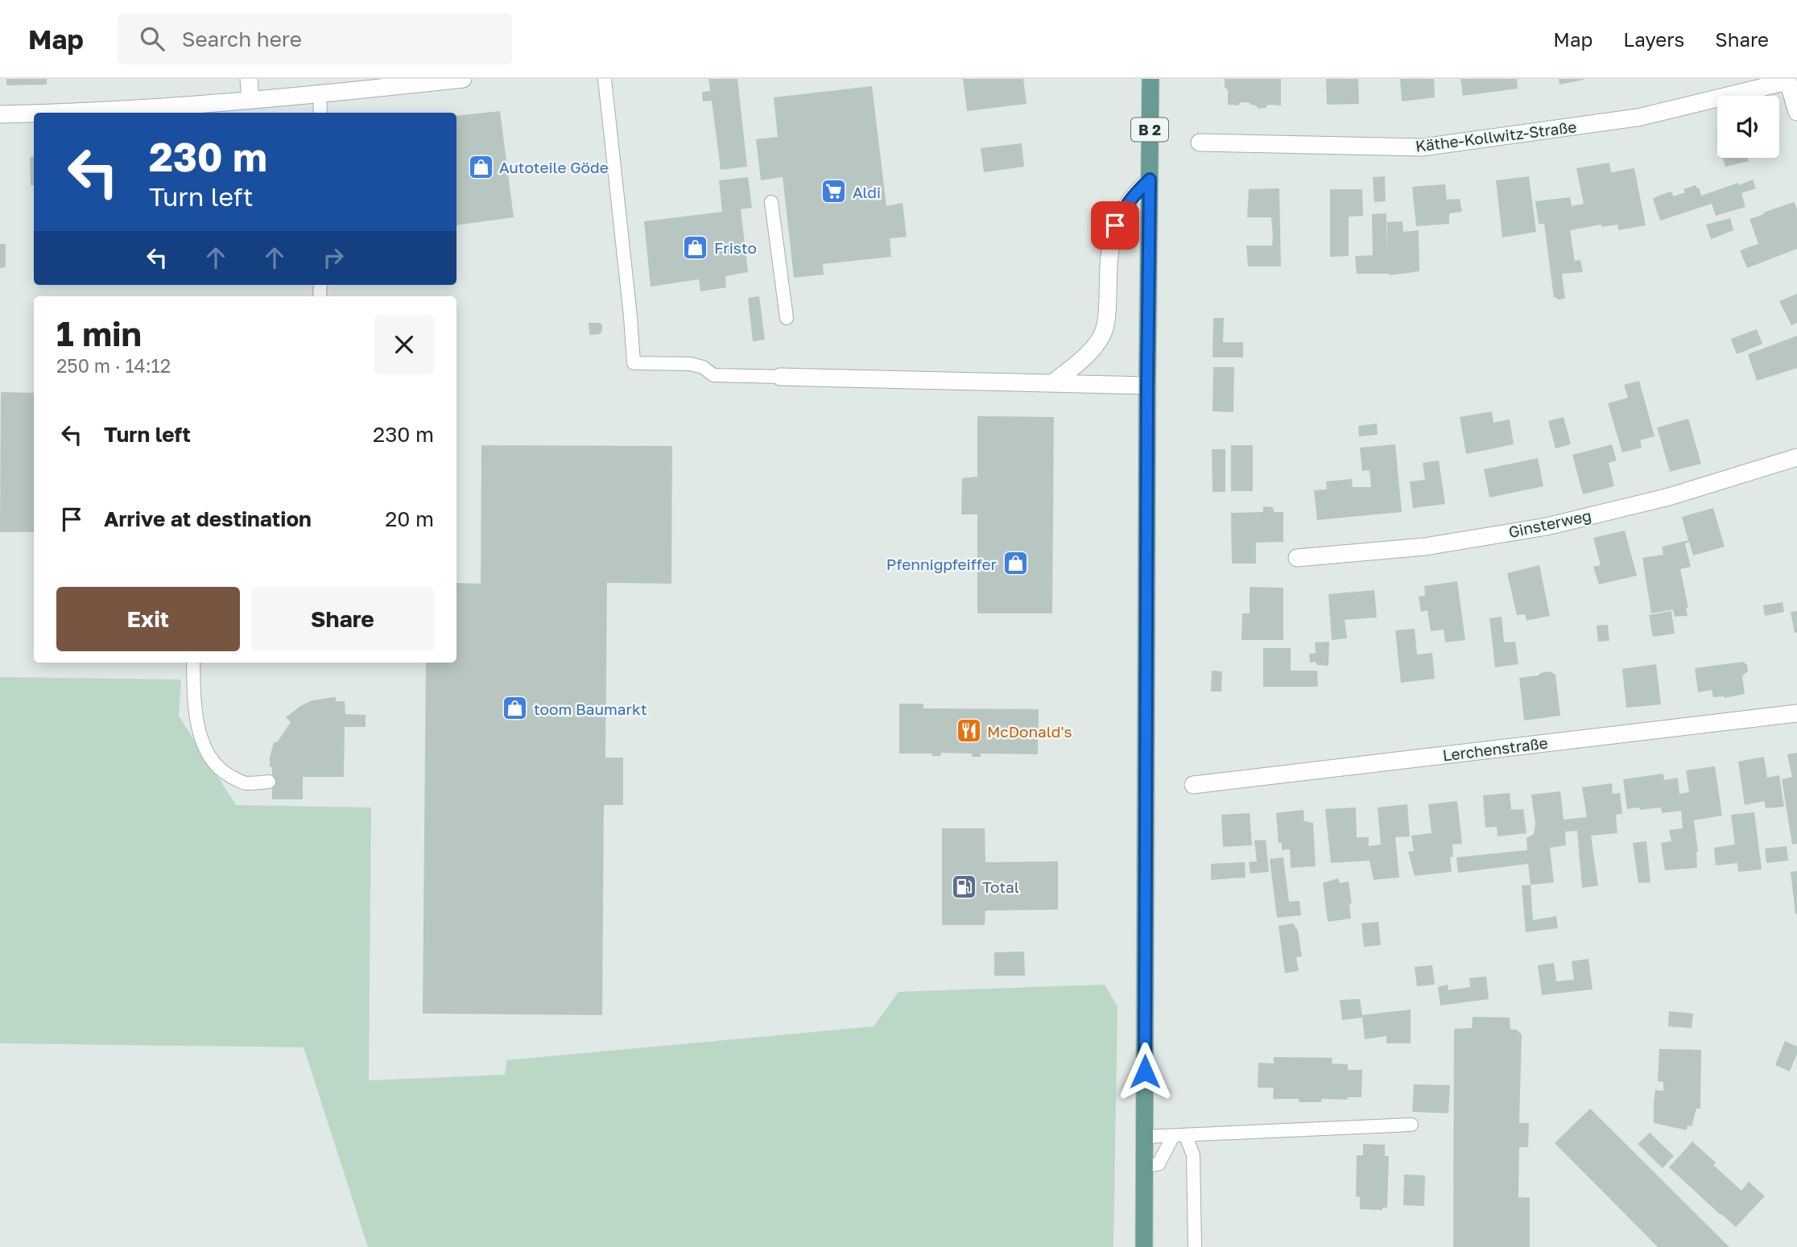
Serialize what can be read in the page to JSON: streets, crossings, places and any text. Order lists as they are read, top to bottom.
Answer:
{
  "streets": {
    "main road": ["B 2"],
    "street": ["Käthe-Kollwitz-Straße", "Ginsterweg", "Lerchenstraße"]
  },
  "places": {
    "shop": [
      "Autoteile Göde",
      "Fristo",
      "Pfennigpfeiffer",
      "toom Baumarkt"
    ],
    "supermarket": ["Aldi"],
    "restaurant": ["McDonald's"],
    "fuel station": ["Total"]
  },
  "page": {
    "header": "Map",
    "search": "Search here",
    "nav": ["Map", "Layers", "Share"],
    "turn": ["230 m", "Turn left"],
    "heading": ["1 min", "250 m · 14:12"],
    "list": [
      {
        "name": "Turn left",
        "value": "230 m"
      },
      {
        "name": "Arrive at destination",
        "value": "20 m"
      }
    ],
    "buttons": ["Exit", "Share"]
  }
}
